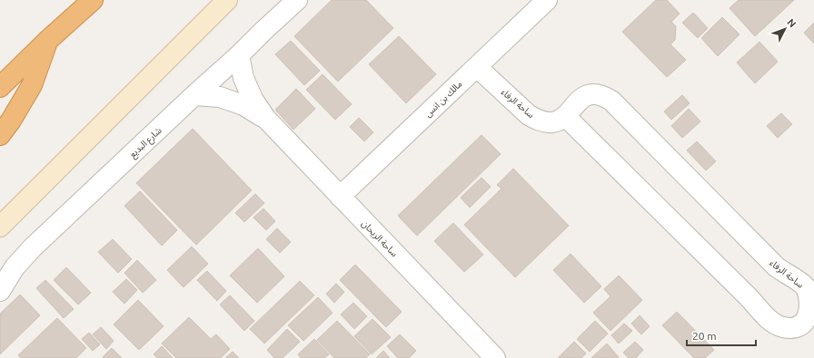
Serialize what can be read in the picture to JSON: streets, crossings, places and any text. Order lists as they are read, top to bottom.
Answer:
{
  "streets": {
    "street": [
      "مالك بن انس",
      "ساحة الرفاء",
      "شارع البديع",
      "ساحة الريحان"
    ]
  },
  "crossings": [
    ["مالك بن انس", "ساحة الرفاء"],
    ["مالك بن انس", "ساحة الريحان"],
    ["شارع البديع", "ساحة الريحان"]
  ],
  "scale_bar": "20 m",
  "north": "top right"
}
